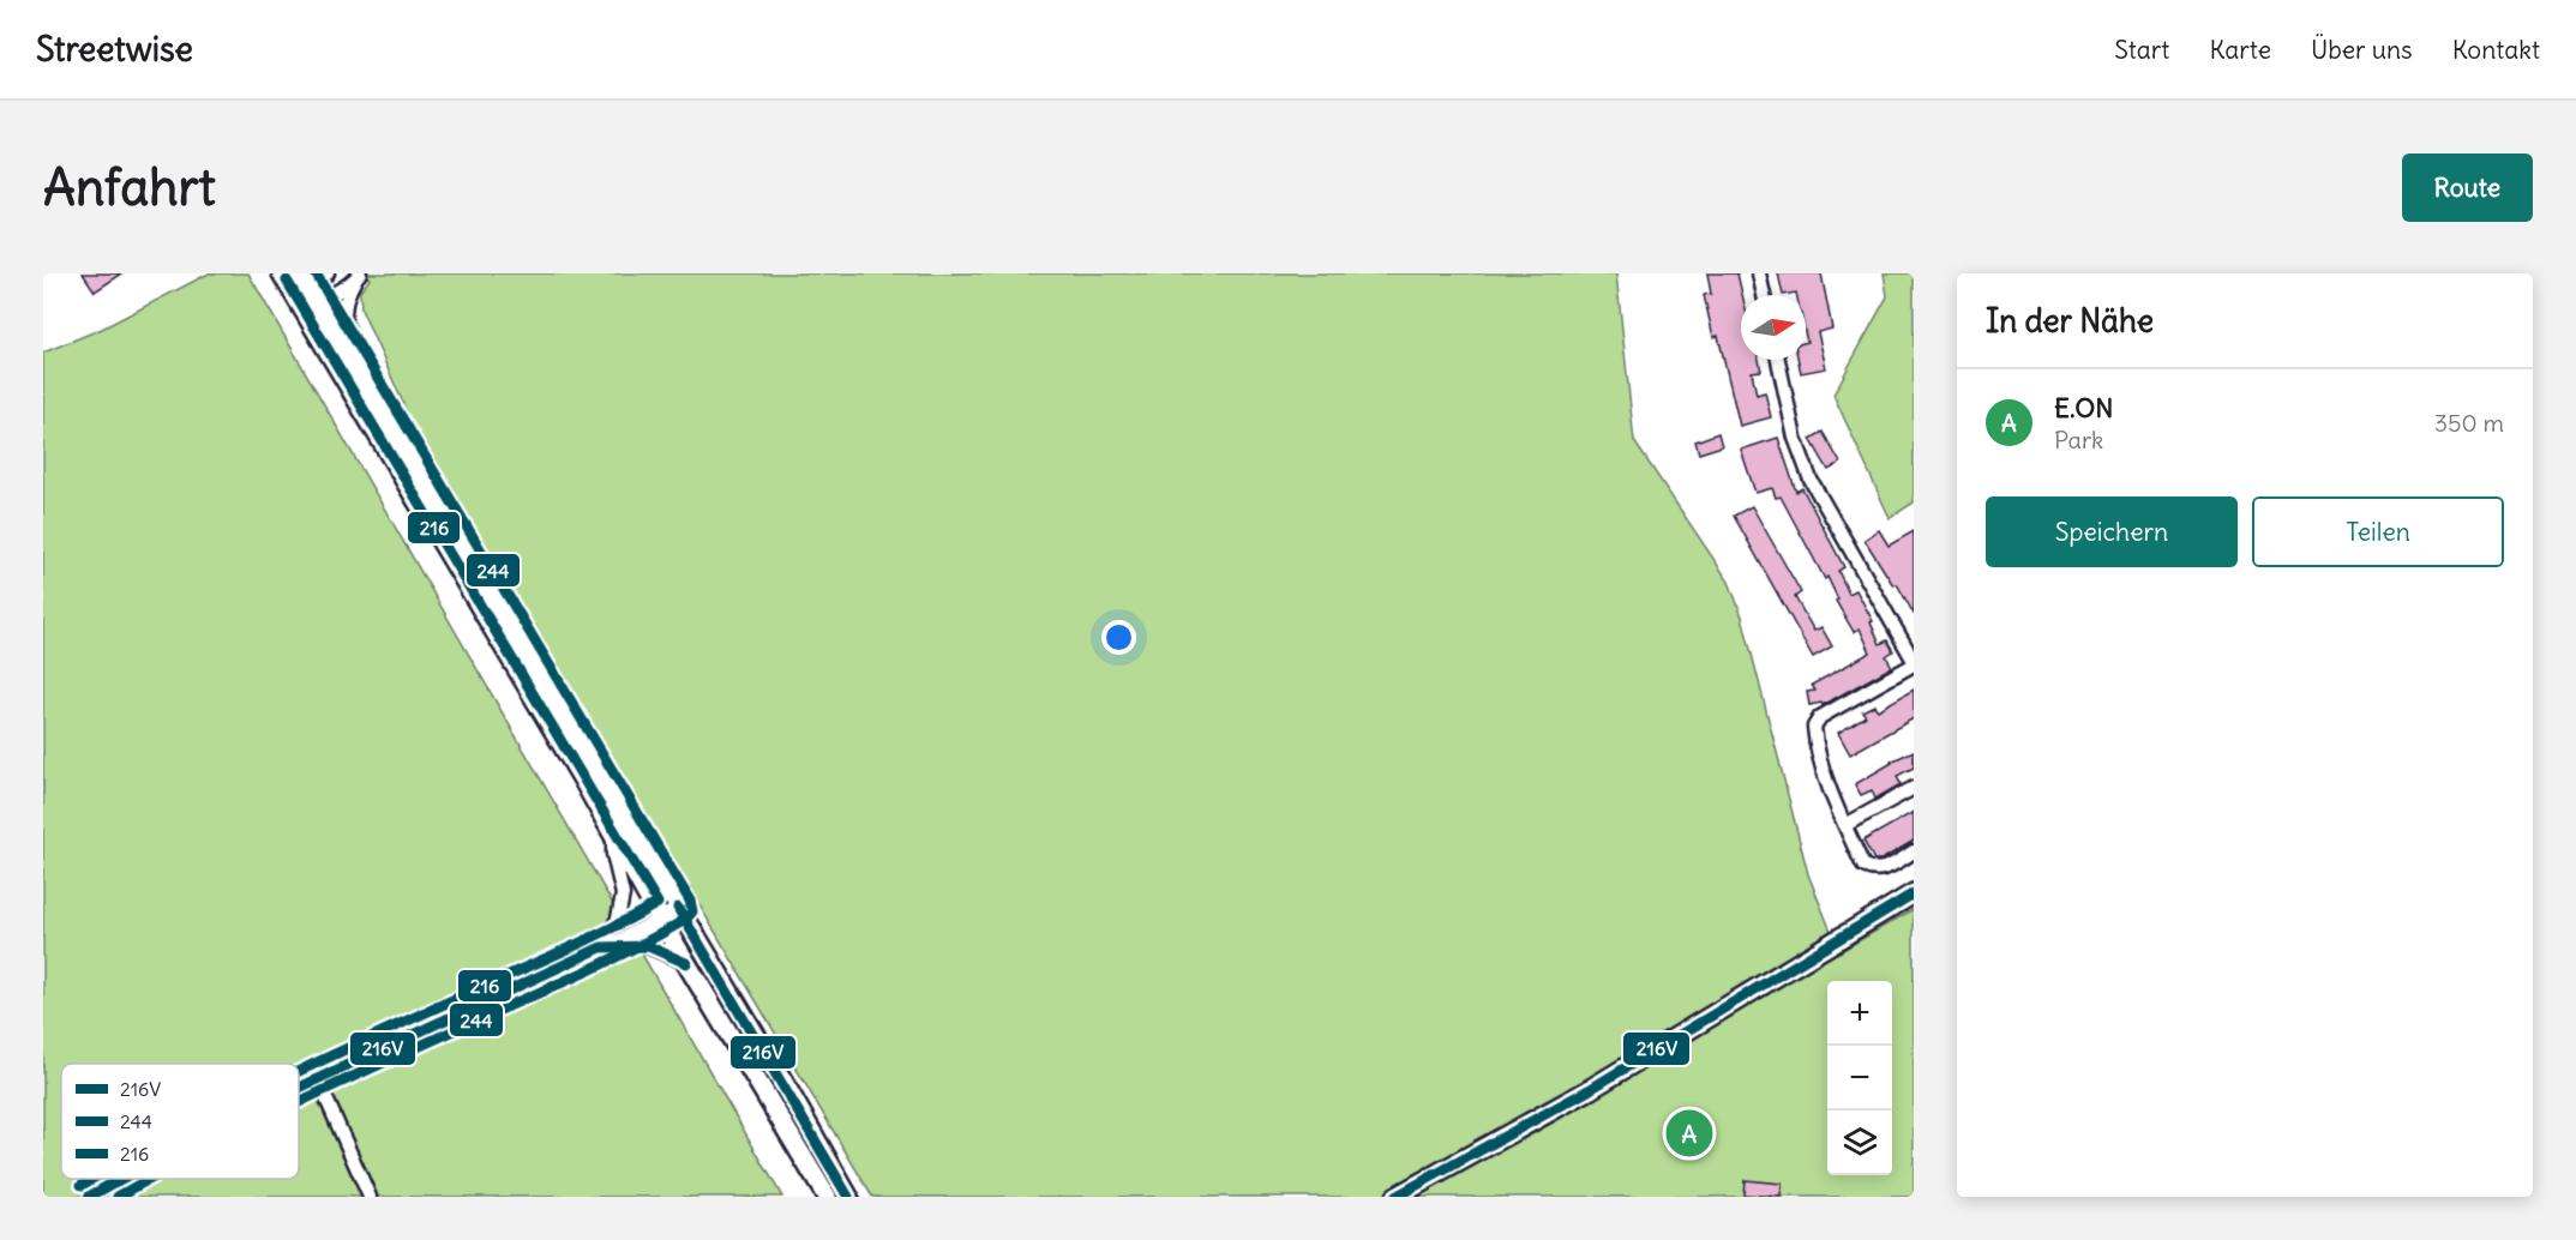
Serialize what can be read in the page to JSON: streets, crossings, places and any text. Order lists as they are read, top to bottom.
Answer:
{
  "lines": ["transit line 244", "transit line 216", "transit line 216V"],
  "legend": ["216V", "244", "216"],
  "north": "right",
  "page": {
    "header": "Streetwise",
    "nav": [
      "Start",
      "Karte",
      "Über uns",
      "Kontakt"
    ],
    "buttons": [
      "Route",
      ["Speichern", "Teilen"]
    ],
    "title": "Anfahrt",
    "heading": "In der Nähe",
    "list": [
      {
        "mark": "A",
        "name": "E.ON",
        "note": "Park",
        "value": "350 m"
      }
    ],
    "map_buttons": ["+", "−"],
    "pins": "A"
  }
}
